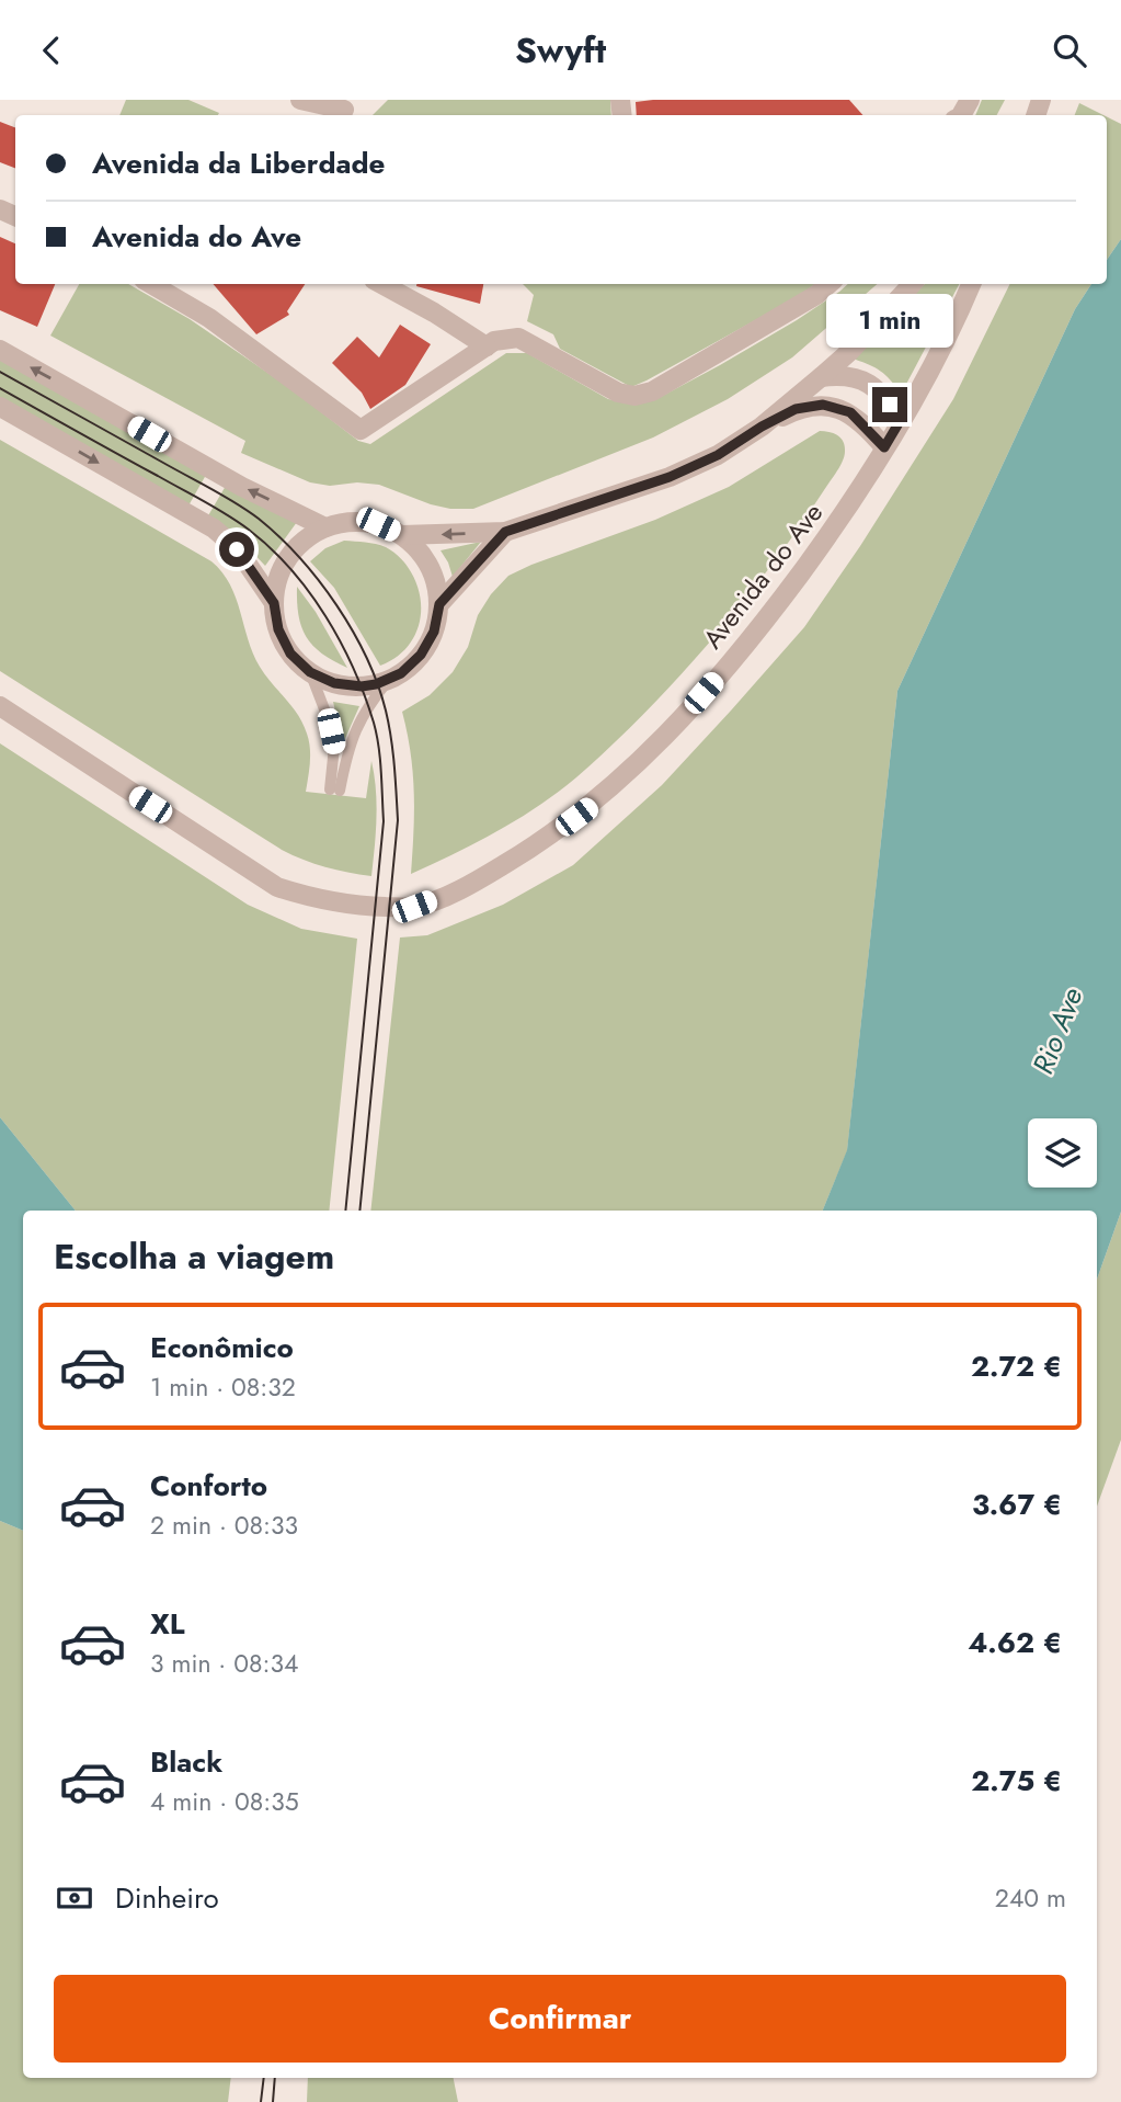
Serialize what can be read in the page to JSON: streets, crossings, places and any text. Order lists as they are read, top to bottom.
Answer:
{
  "streets": {
    "street": ["Avenida do Ave"]
  },
  "water": ["Rio Ave"],
  "page": {
    "header": "Swyft",
    "banner": ["Avenida da Liberdade", "Avenida do Ave"],
    "bubble": "1 min",
    "heading": "Escolha a viagem",
    "list": [
      {
        "name": "Econômico",
        "note": "1 min · 08:32",
        "value": "2.72 €"
      },
      {
        "name": "Conforto",
        "note": "2 min · 08:33",
        "value": "3.67 €"
      },
      {
        "name": "XL",
        "note": "3 min · 08:34",
        "value": "4.62 €"
      },
      {
        "name": "Black",
        "note": "4 min · 08:35",
        "value": "2.75 €"
      }
    ],
    "pay": ["Dinheiro", "240 m"],
    "buttons": "Confirmar"
  }
}
